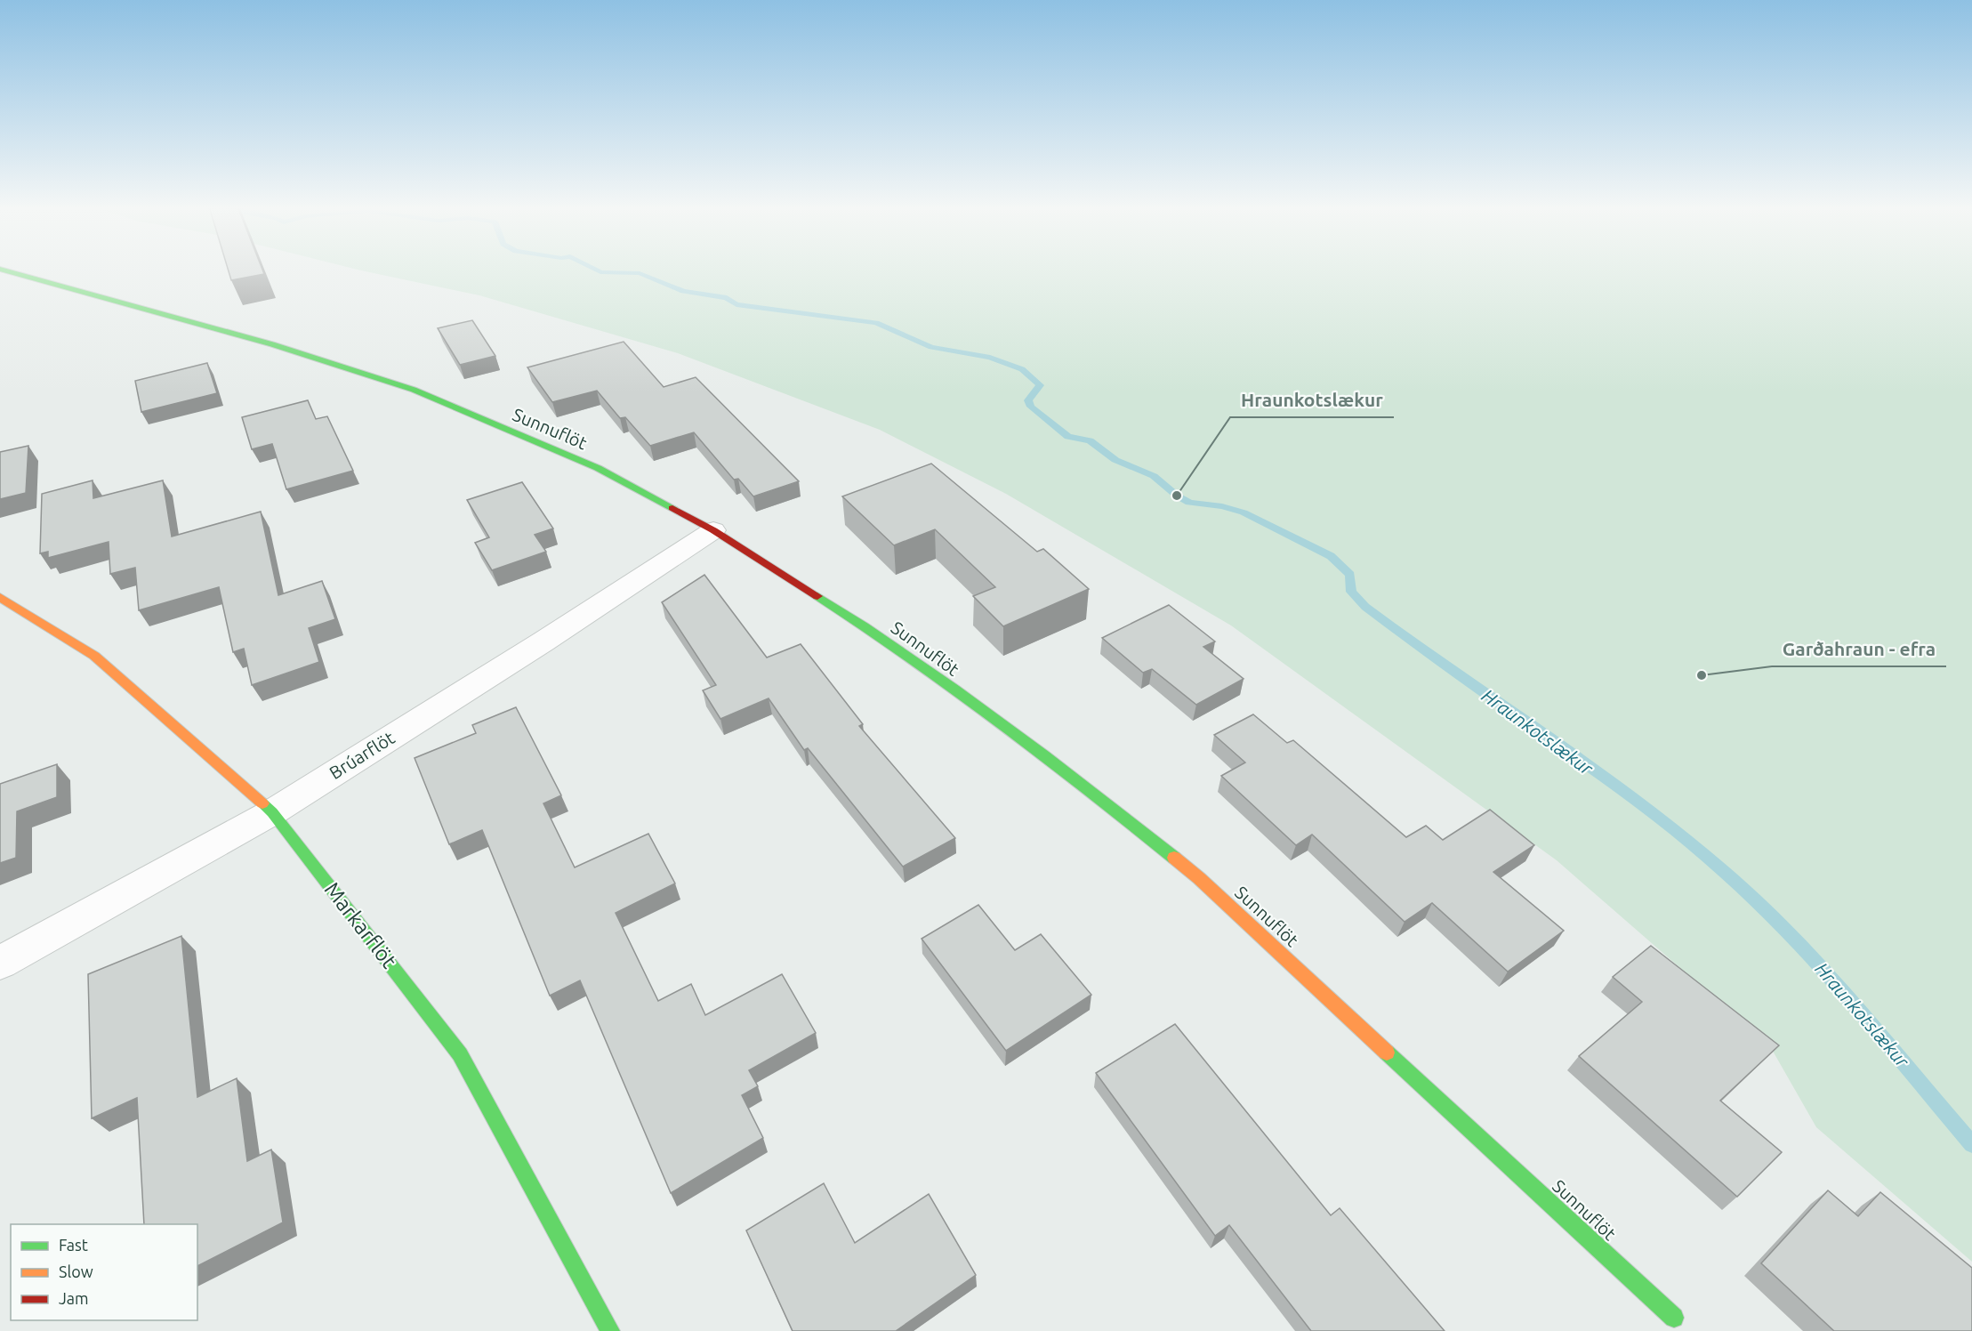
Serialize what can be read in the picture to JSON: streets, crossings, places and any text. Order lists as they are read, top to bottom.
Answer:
{
  "streets": {
    "street": ["Sunnuflöt", "Brúarflöt", "Markarflöt"]
  },
  "crossings": [
    ["Sunnuflöt", "Brúarflöt"],
    ["Brúarflöt", "Markarflöt"]
  ],
  "water": ["Hraunkotslækur"],
  "places": ["Hraunkotslækur", "Garðahraun - efra"],
  "legend": ["Fast", "Slow", "Jam"]
}
